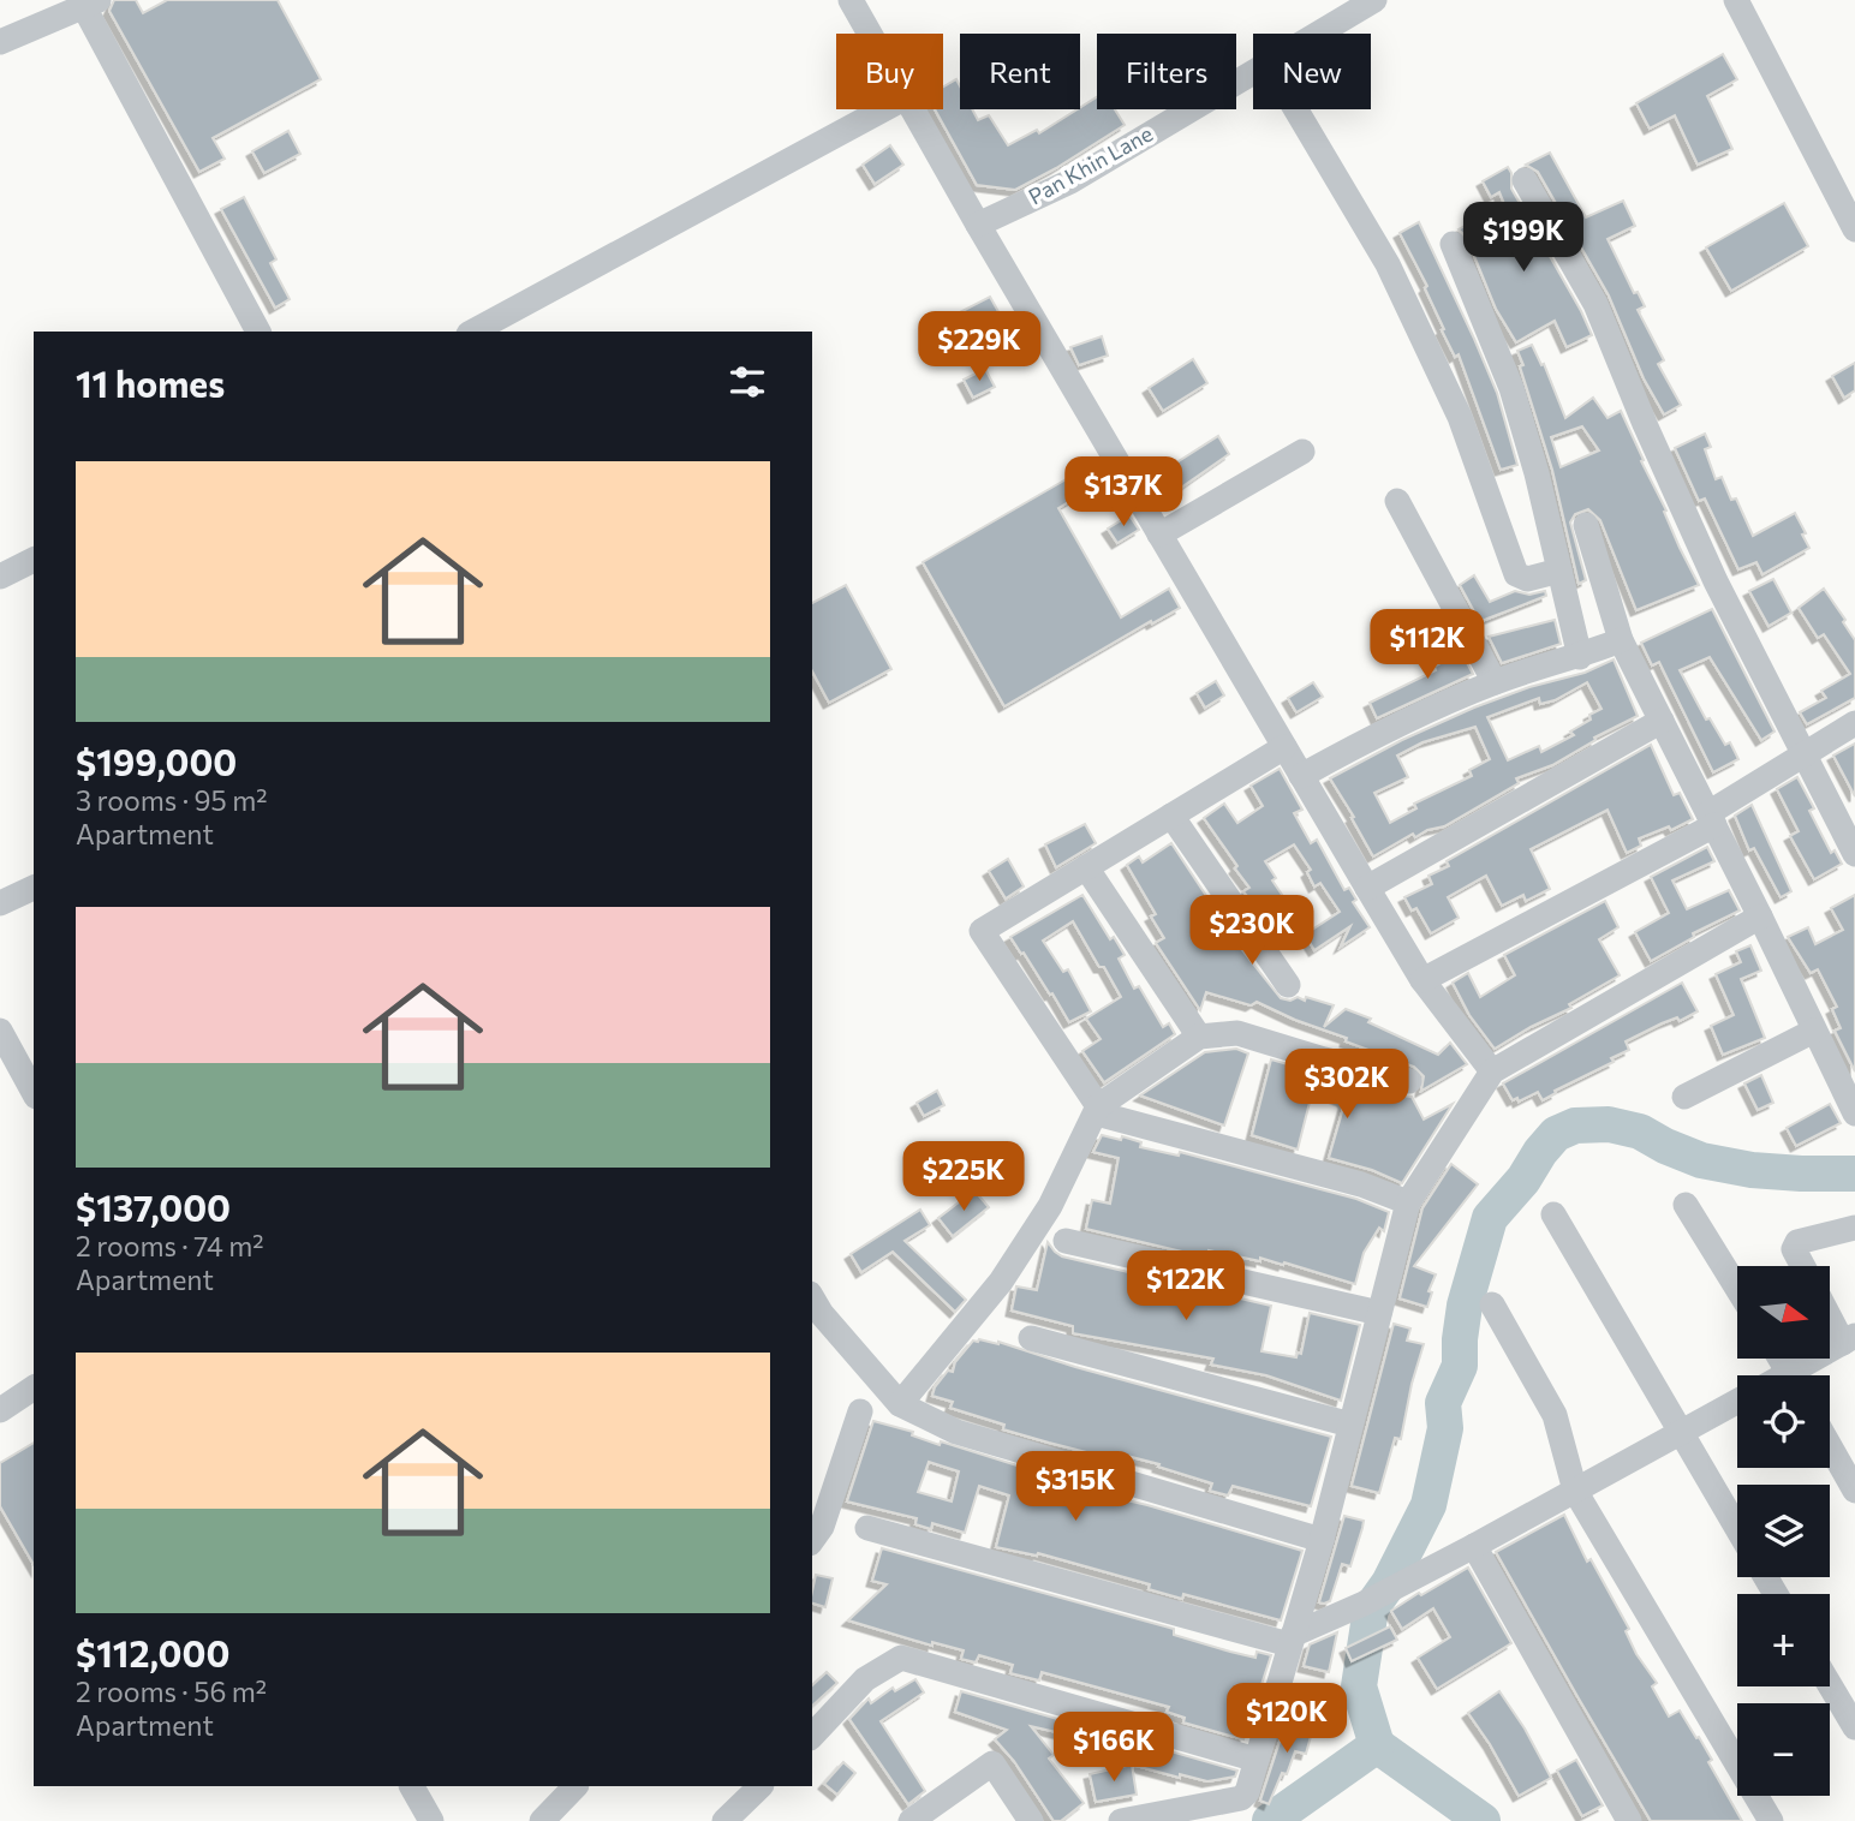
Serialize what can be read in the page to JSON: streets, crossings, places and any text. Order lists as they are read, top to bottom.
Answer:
{
  "streets": {
    "street": ["Pan Khin Lane"]
  },
  "north": "right",
  "page": {
    "chip": [
      "Buy",
      "Rent",
      "Filters",
      "New"
    ],
    "price": [
      "$199K",
      "$229K",
      "$137K",
      "$112K",
      "$230K",
      "$302K",
      "$225K",
      "$122K",
      "$315K",
      "$120K",
      "$166K"
    ],
    "heading": "11 homes",
    "list": [
      {
        "name": "$199,000",
        "note": "3 rooms · 95 m² · Apartment"
      },
      {
        "name": "$137,000",
        "note": "2 rooms · 74 m² · Apartment"
      },
      {
        "name": "$112,000",
        "note": "2 rooms · 56 m² · Apartment"
      }
    ],
    "map_buttons": ["+", "−"]
  }
}
